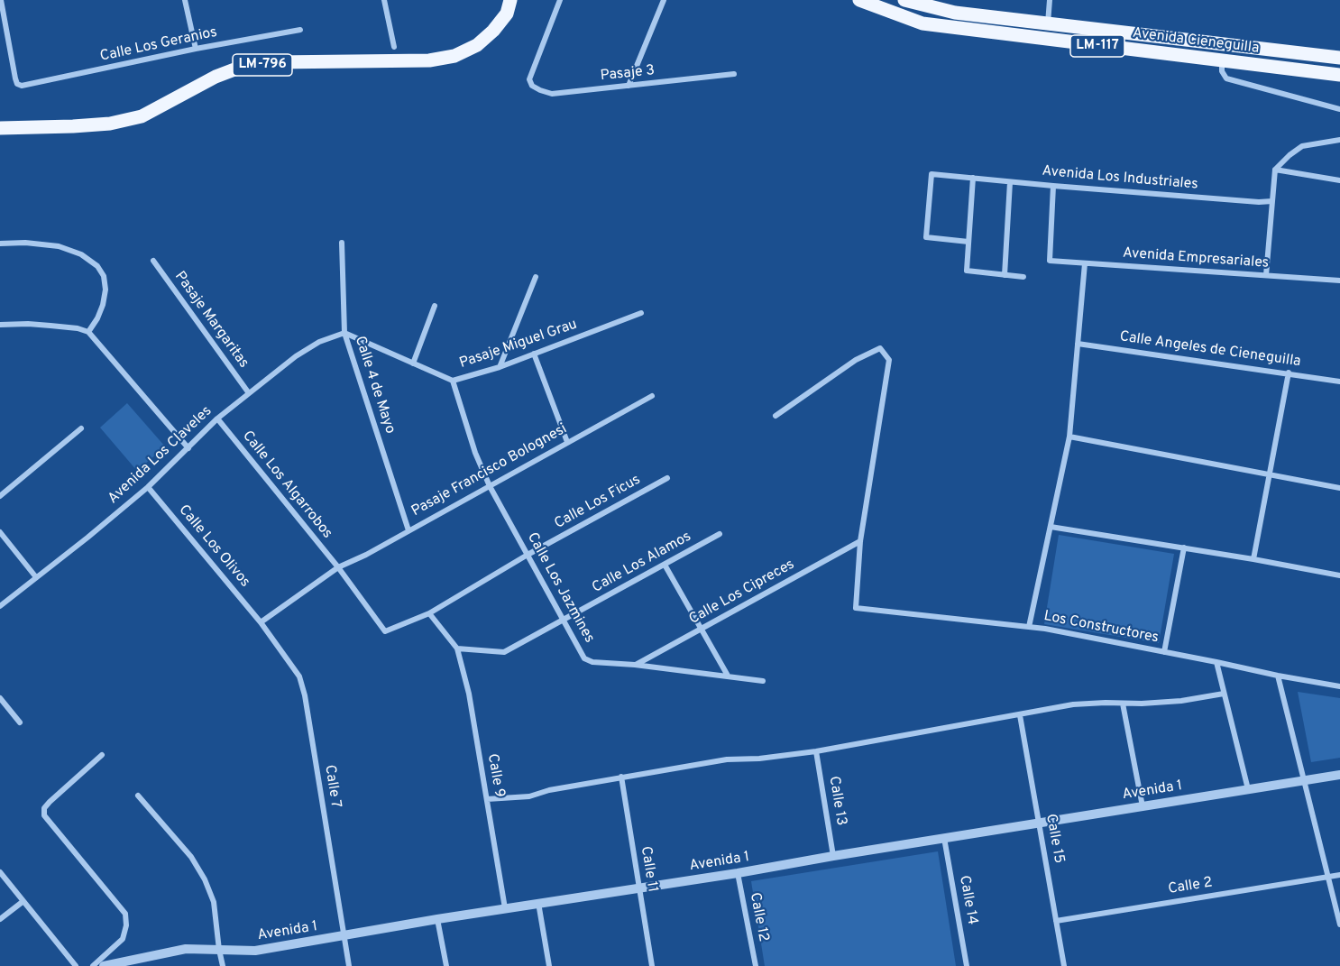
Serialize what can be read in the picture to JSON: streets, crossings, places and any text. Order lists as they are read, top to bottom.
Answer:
{
  "streets": {
    "main road": ["Avenida Cieneguilla", "LM-117", "LM-796"],
    "street": [
      "Calle Los Geranios",
      "Pasaje 3",
      "Avenida Los Industriales",
      "Avenida Empresariales",
      "Pasaje Margaritas",
      "Pasaje Miguel Grau",
      "Calle Angeles de Cieneguilla",
      "Calle 4 de Mayo",
      "Avenida Los Claveles",
      "Pasaje Francisco Bolognesi",
      "Calle Los Algarrobos",
      "Calle Los Ficus",
      "Calle Los Olivos",
      "Calle Los Alamos",
      "Calle Los Jazmines",
      "Calle Los Cipreces",
      "Los Constructores",
      "Calle 9",
      "Calle 7",
      "Avenida 1",
      "Calle 13",
      "Calle 15",
      "Calle 11",
      "Calle 2",
      "Calle 14",
      "Calle 12"
    ]
  },
  "crossings": [
    ["Avenida Los Industriales", "Avenida Empresariales"],
    ["Pasaje Margaritas", "Avenida Los Claveles"],
    ["Pasaje Miguel Grau", "Calle 4 de Mayo"],
    ["Pasaje Miguel Grau", "Avenida Los Claveles"],
    ["Pasaje Miguel Grau", "Calle Los Jazmines"],
    ["Calle 4 de Mayo", "Avenida Los Claveles"],
    ["Calle 4 de Mayo", "Pasaje Francisco Bolognesi"],
    ["Avenida Los Claveles", "Calle Los Algarrobos"],
    ["Avenida Los Claveles", "Calle Los Olivos"],
    ["Pasaje Francisco Bolognesi", "Calle Los Algarrobos"],
    ["Pasaje Francisco Bolognesi", "Calle Los Olivos"],
    ["Pasaje Francisco Bolognesi", "Calle Los Jazmines"],
    ["Pasaje Francisco Bolognesi", "Calle 7"],
    ["Calle Los Algarrobos", "Calle Los Ficus"],
    ["Calle Los Ficus", "Calle Los Jazmines"],
    ["Calle Los Olivos", "Calle 7"],
    ["Calle Los Alamos", "Calle Los Jazmines"],
    ["Calle Los Alamos", "Calle 9"],
    ["Calle Los Jazmines", "Calle Los Cipreces"],
    ["Calle Los Cipreces", "Los Constructores"],
    ["Calle 9", "Avenida 1"],
    ["Calle 7", "Avenida 1"],
    ["Avenida 1", "Calle 13"],
    ["Avenida 1", "Calle 15"],
    ["Avenida 1", "Calle 11"],
    ["Avenida 1", "Calle 14"],
    ["Avenida 1", "Calle 12"],
    ["Calle 15", "Calle 2"]
  ]
}
